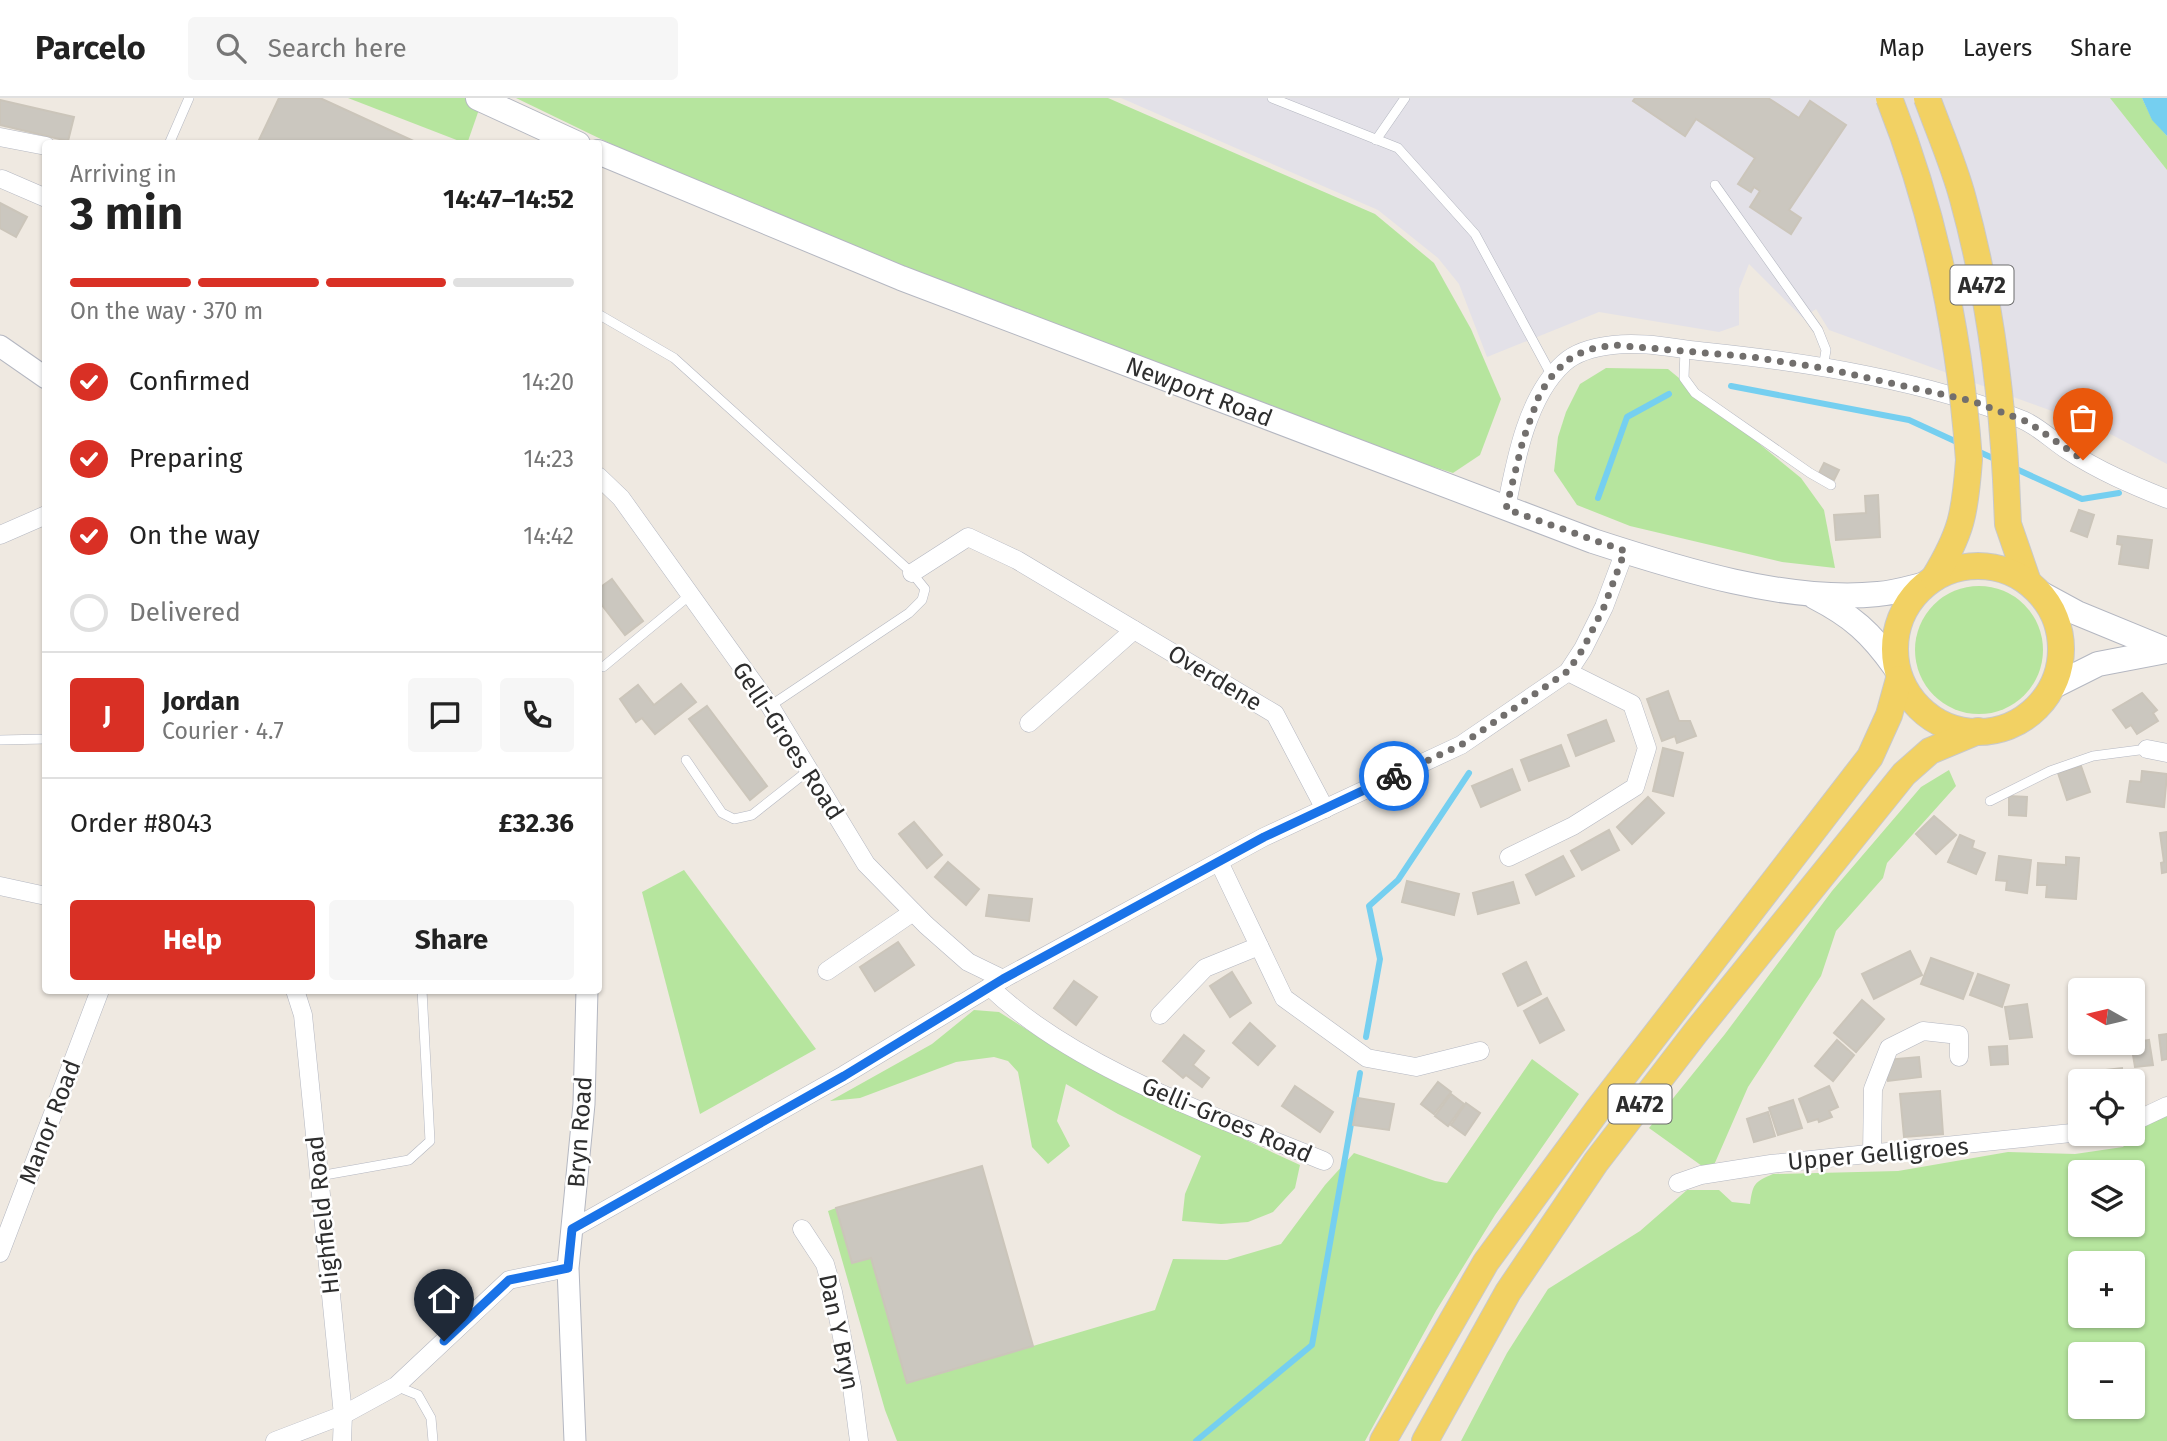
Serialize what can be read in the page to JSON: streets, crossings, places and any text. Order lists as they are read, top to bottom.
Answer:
{
  "streets": {
    "main road": ["A472", "Newport Road"],
    "street": [
      "Overdene",
      "Gelli-Groes Road",
      "Manor Road",
      "Bryn Road",
      "Upper Gelligroes",
      "Highfield Road",
      "Dan Y Bryn"
    ]
  },
  "crossings": [
    ["A472", "Newport Road"]
  ],
  "north": "left",
  "page": {
    "header": "Parcelo",
    "search": "Search here",
    "nav": ["Map", "Layers", "Share"],
    "heading": ["3 min", "Arriving in", "14:47–14:52"],
    "panel": [
      "Jordan",
      "Courier · 4.7",
      "Order #8043",
      "£32.36"
    ],
    "bar": "On the way · 370 m",
    "list": [
      ["Confirmed", "14:20"],
      ["Preparing", "14:23"],
      ["On the way", "14:42"],
      "Delivered"
    ],
    "round": "J",
    "buttons": ["Help", "Share"],
    "map_buttons": ["+", "−"]
  }
}
